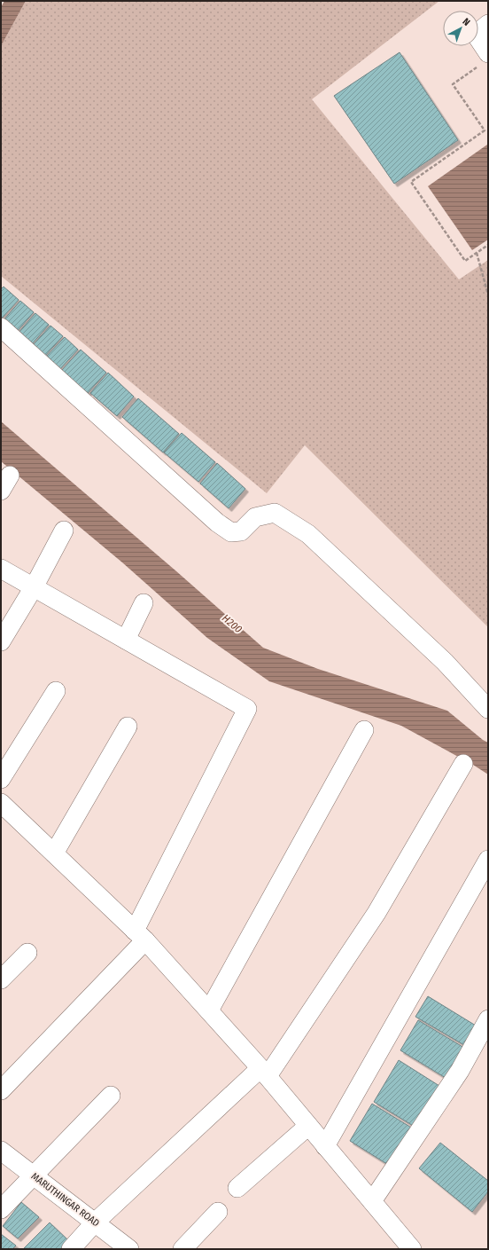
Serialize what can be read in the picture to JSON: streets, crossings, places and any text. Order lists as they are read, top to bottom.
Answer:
{
  "streets": {
    "street": ["MARUTHINGAR ROAD"]
  },
  "water": ["H200"],
  "north": "top right"
}
